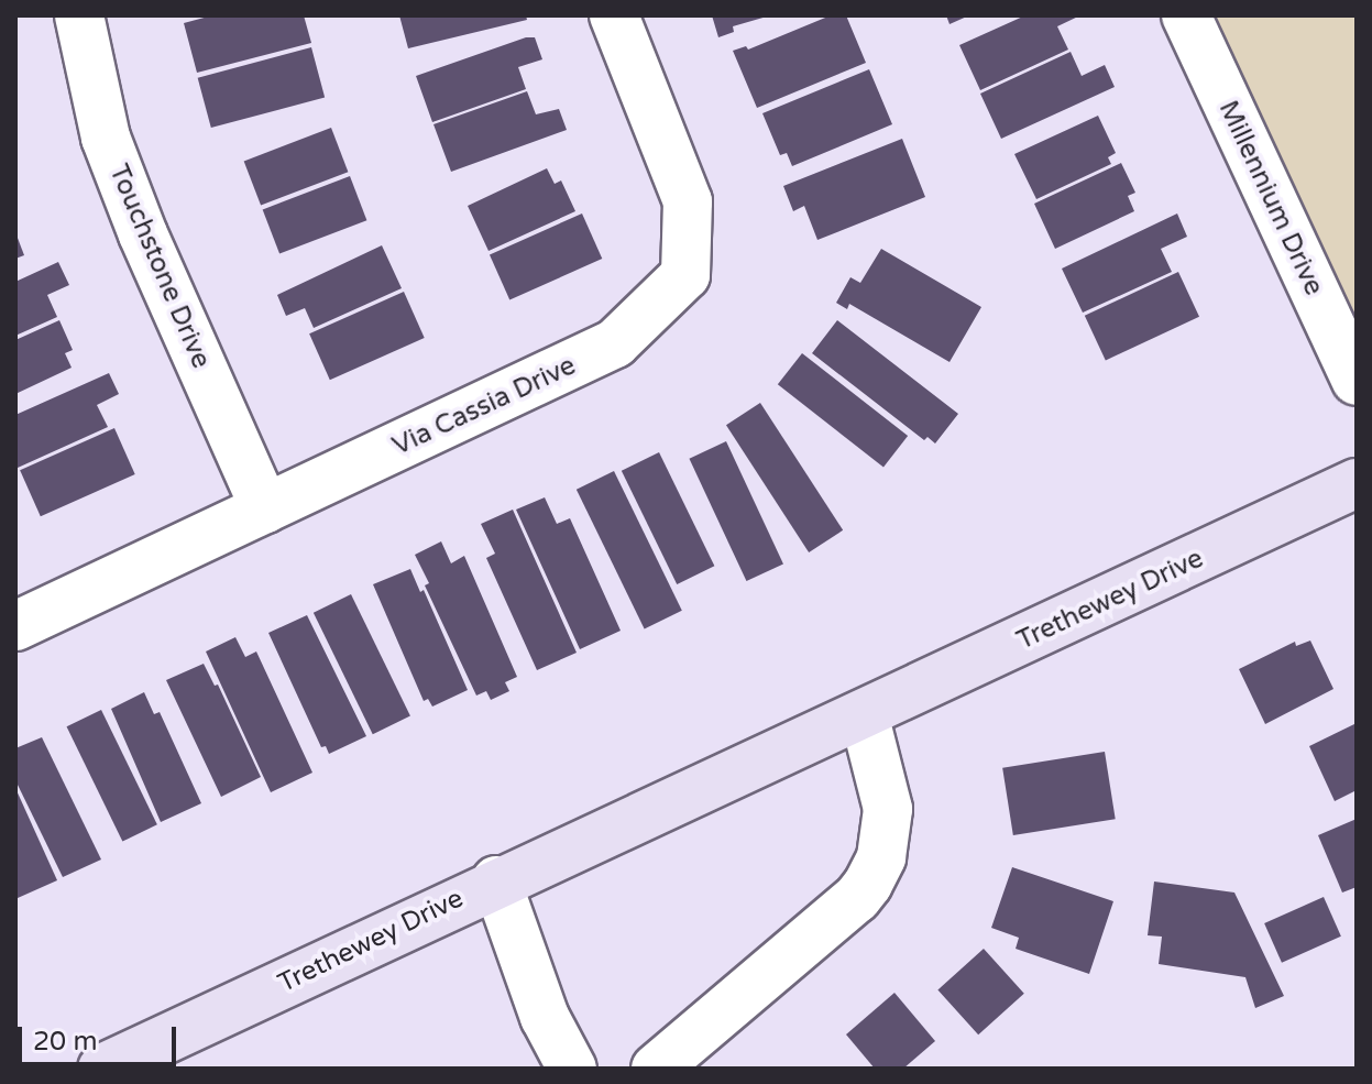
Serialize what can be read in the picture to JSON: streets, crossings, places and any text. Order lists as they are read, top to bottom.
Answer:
{
  "streets": {
    "main road": ["Trethewey Drive"],
    "street": ["Millennium Drive", "Touchstone Drive", "Via Cassia Drive"]
  },
  "crossings": [
    ["Touchstone Drive", "Via Cassia Drive"]
  ],
  "scale_bar": "20 m"
}
